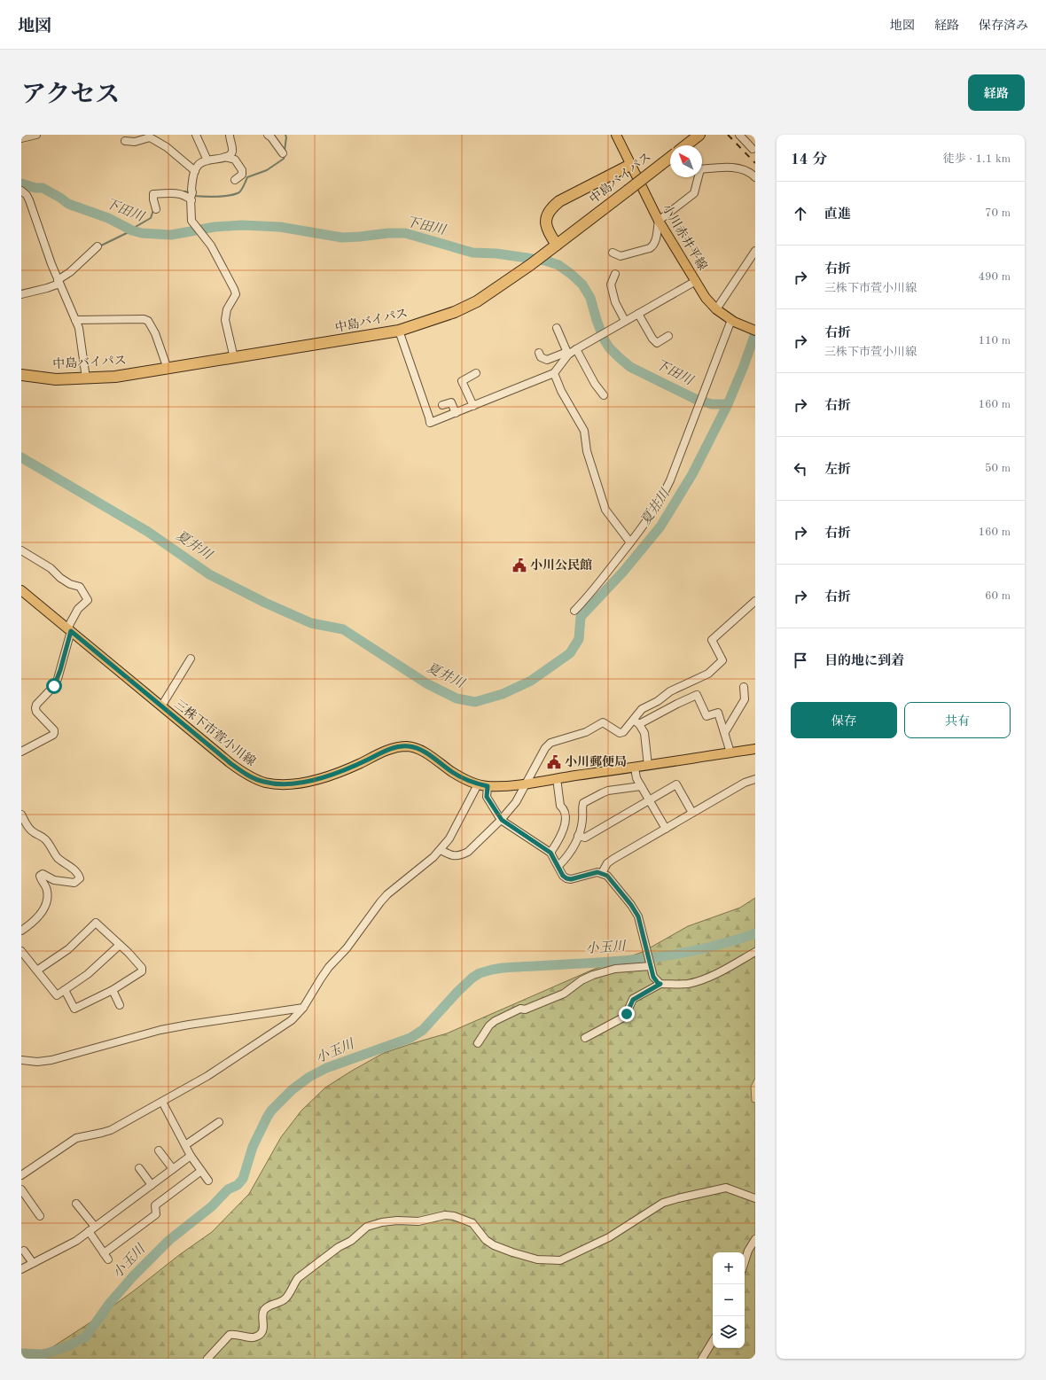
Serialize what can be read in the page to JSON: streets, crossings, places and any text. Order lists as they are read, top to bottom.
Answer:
{
  "streets": {
    "highway": ["中島バイパス"],
    "main road": ["小川赤井平線", "三株下市萱小川線"]
  },
  "water": ["下田川", "夏井川", "小玉川"],
  "places": {
    "public building": ["小川公民館", "小川郵便局"]
  },
  "north": "top left",
  "page": {
    "header": "地図",
    "nav": ["地図", "経路", "保存済み"],
    "title": "アクセス",
    "buttons": [
      "経路",
      ["保存", "共有"]
    ],
    "heading": ["14 分", "徒歩 · 1.1 km"],
    "list": [
      ["直進", "70 m"],
      ["右折", "三株下市萱小川線", "490 m"],
      ["右折", "三株下市萱小川線", "110 m"],
      ["右折", "160 m"],
      ["左折", "50 m"],
      ["右折", "160 m"],
      ["右折", "60 m"],
      "目的地に到着"
    ],
    "map_buttons": ["+", "−"]
  }
}
